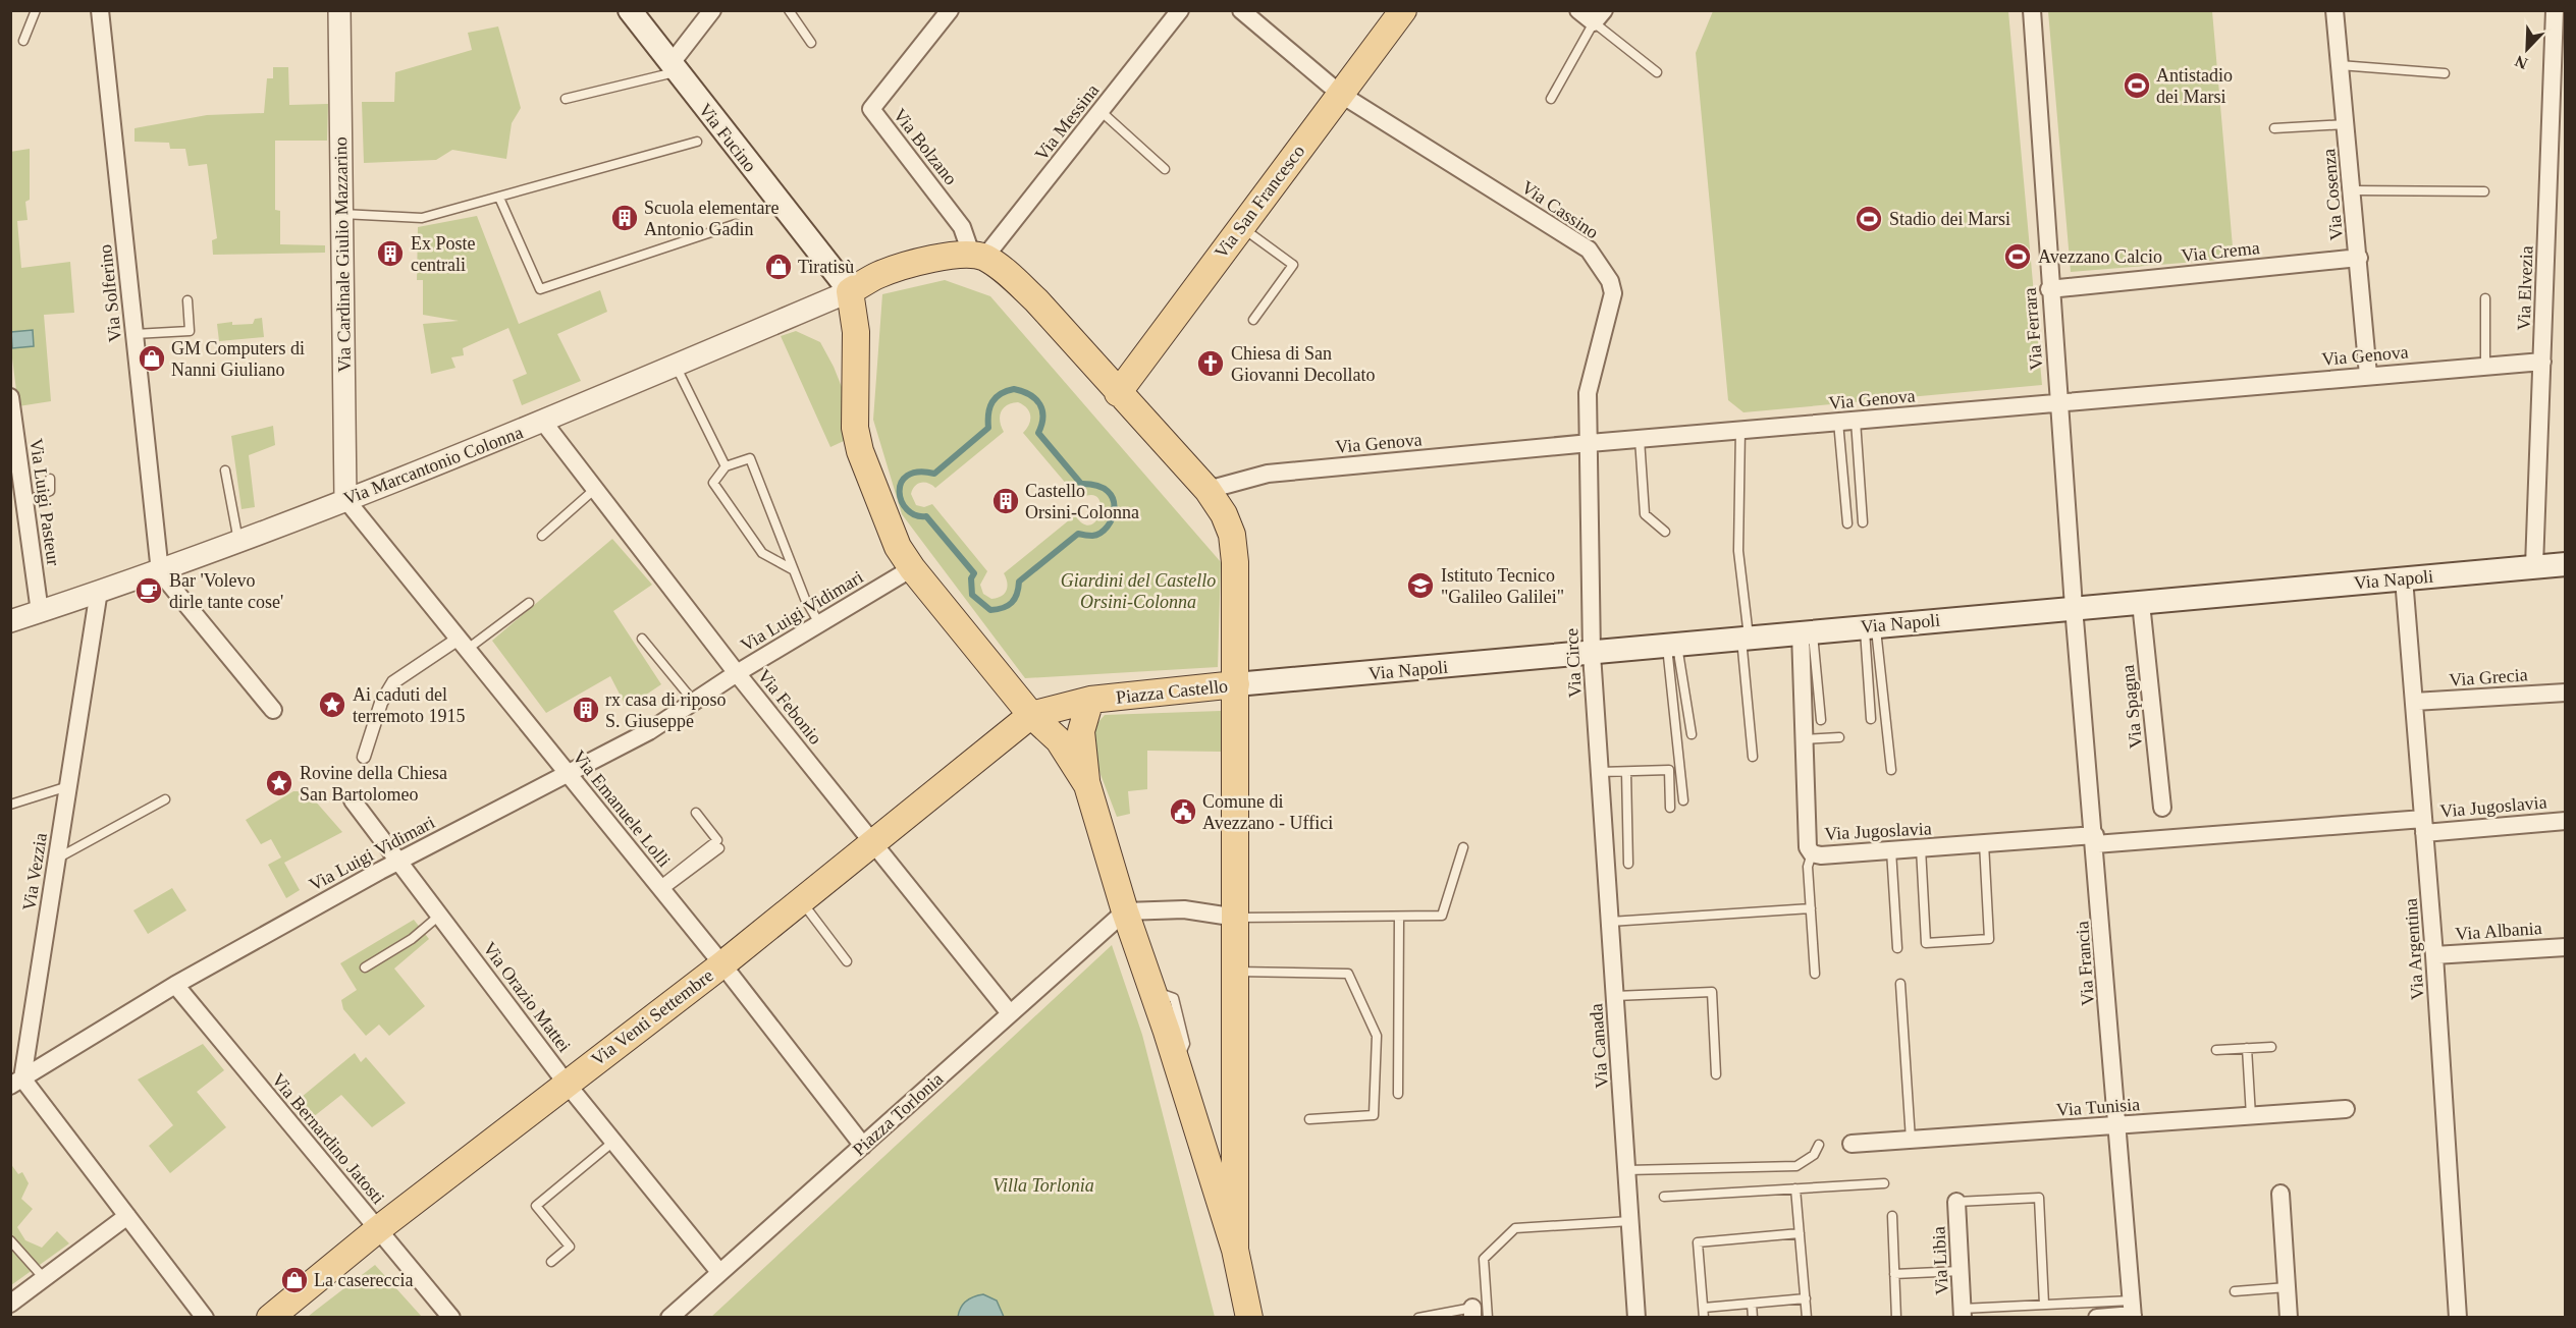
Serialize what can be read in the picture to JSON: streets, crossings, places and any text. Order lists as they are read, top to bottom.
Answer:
{
  "streets": {
    "main road": [
      "Via Fucino",
      "Via San Francesco",
      "Via Napoli",
      "Piazza Castello",
      "Via Venti Settembre"
    ],
    "street": [
      "Via Messina",
      "Via Bolzano",
      "Via Cosenza",
      "Via Cassino",
      "Via Crema",
      "Via Cardinale Giulio Mazzarino",
      "Via Elvezia",
      "Via Solferino",
      "Via Ferrara",
      "Via Genova",
      "Via Marcantonio Colonna",
      "Via Luigi Pasteur",
      "Via Luigi Vidimari",
      "Via Circe",
      "Via Grecia",
      "Via Febonio",
      "Via Spagna",
      "Via Jugoslavia",
      "Via Emanuele Lolli",
      "Via Vezzia",
      "Via Albania",
      "Via Argentina",
      "Via Francia",
      "Via Orazio Mattei",
      "Via Canada",
      "Via Tunisia",
      "Piazza Torlonia",
      "Via Bernardino Jatosti",
      "Via Libia"
    ]
  },
  "crossings": [
    ["Via Messina", "Via Bolzano"],
    ["Via Messina", "Piazza Castello"],
    ["Via Fucino", "Via Marcantonio Colonna"],
    ["Via Bolzano", "Piazza Castello"],
    ["Via Cosenza", "Via Crema"],
    ["Via Cosenza", "Via Genova"],
    ["Via San Francesco", "Via Cassino"],
    ["Via San Francesco", "Piazza Castello"],
    ["Via Cassino", "Via Genova"],
    ["Via Cassino", "Via Circe"],
    ["Via Crema", "Via Ferrara"],
    ["Via Cardinale Giulio Mazzarino", "Via Marcantonio Colonna"],
    ["Via Cardinale Giulio Mazzarino", "Via Emanuele Lolli"],
    ["Via Elvezia", "Via Genova"],
    ["Via Elvezia", "Via Napoli"],
    ["Via Solferino", "Via Marcantonio Colonna"],
    ["Via Ferrara", "Via Genova"],
    ["Via Ferrara", "Via Napoli"],
    ["Via Ferrara", "Via Francia"],
    ["Via Genova", "Via Circe"],
    ["Via Genova", "Piazza Castello"],
    ["Via Marcantonio Colonna", "Via Luigi Pasteur"],
    ["Via Marcantonio Colonna", "Via Febonio"],
    ["Via Marcantonio Colonna", "Via Emanuele Lolli"],
    ["Via Marcantonio Colonna", "Via Vezzia"],
    ["Via Napoli", "Via Circe"],
    ["Via Napoli", "Piazza Castello"],
    ["Via Napoli", "Via Spagna"],
    ["Via Napoli", "Via Jugoslavia"],
    ["Via Napoli", "Via Argentina"],
    ["Via Napoli", "Via Francia"],
    ["Via Luigi Vidimari", "Via Febonio"],
    ["Via Luigi Vidimari", "Via Emanuele Lolli"],
    ["Via Luigi Vidimari", "Via Vezzia"],
    ["Via Luigi Vidimari", "Via Orazio Mattei"],
    ["Via Luigi Vidimari", "Via Bernardino Jatosti"],
    ["Via Circe", "Via Canada"],
    ["Via Grecia", "Via Argentina"],
    ["Piazza Castello", "Via Venti Settembre"],
    ["Via Febonio", "Via Venti Settembre"],
    ["Via Febonio", "Piazza Torlonia"],
    ["Via Jugoslavia", "Via Argentina"],
    ["Via Jugoslavia", "Via Francia"],
    ["Via Emanuele Lolli", "Via Venti Settembre"],
    ["Via Emanuele Lolli", "Piazza Torlonia"],
    ["Via Albania", "Via Argentina"],
    ["Via Francia", "Via Tunisia"],
    ["Via Orazio Mattei", "Via Venti Settembre"],
    ["Via Orazio Mattei", "Piazza Torlonia"],
    ["Via Venti Settembre", "Via Bernardino Jatosti"]
  ],
  "parks": ["Giardini del Castello Orsini-Colonna", "Villa Torlonia"],
  "places": {
    "sports": ["Antistadio dei Marsi", "Stadio dei Marsi", "Avezzano Calcio"],
    "building": [
      "Scuola elementare Antonio Gadin",
      "Ex Poste centrali",
      "Castello Orsini-Colonna",
      "rx casa di riposo S. Giuseppe"
    ],
    "shop": ["Tiratisù", "GM Computers di Nanni Giuliano", "La casereccia"],
    "church": ["Chiesa di San Giovanni Decollato"],
    "school or university": ["Istituto Tecnico \"Galileo Galilei\""],
    "cafe": ["Bar 'Volevo dirle tante cose'"],
    "place": ["Ai caduti del terremoto 1915", "Rovine della Chiesa San Bartolomeo"],
    "public building": ["Comune di Avezzano - Uffici"]
  },
  "north": "bottom left"
}
